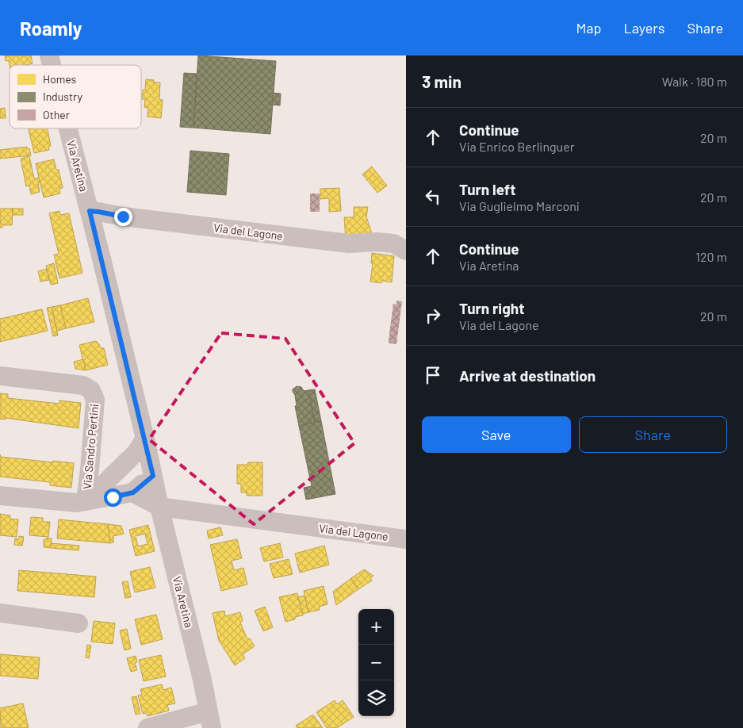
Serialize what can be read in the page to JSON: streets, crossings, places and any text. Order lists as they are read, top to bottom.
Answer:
{
  "streets": {
    "street": ["Via Aretina", "Via del Lagone", "Via Sandro Pertini"]
  },
  "crossings": [
    ["Via Aretina", "Via del Lagone"]
  ],
  "legend": ["Homes", "Industry", "Other"],
  "page": {
    "header": "Roamly",
    "nav": ["Map", "Layers", "Share"],
    "heading": ["3 min", "Walk · 180 m"],
    "list": [
      ["Continue", "Via Enrico Berlinguer", "20 m"],
      ["Turn left", "Via Guglielmo Marconi", "20 m"],
      ["Continue", "Via Aretina", "120 m"],
      ["Turn right", "Via del Lagone", "20 m"],
      "Arrive at destination"
    ],
    "buttons": ["Save", "Share"],
    "map_buttons": ["+", "−"]
  }
}
